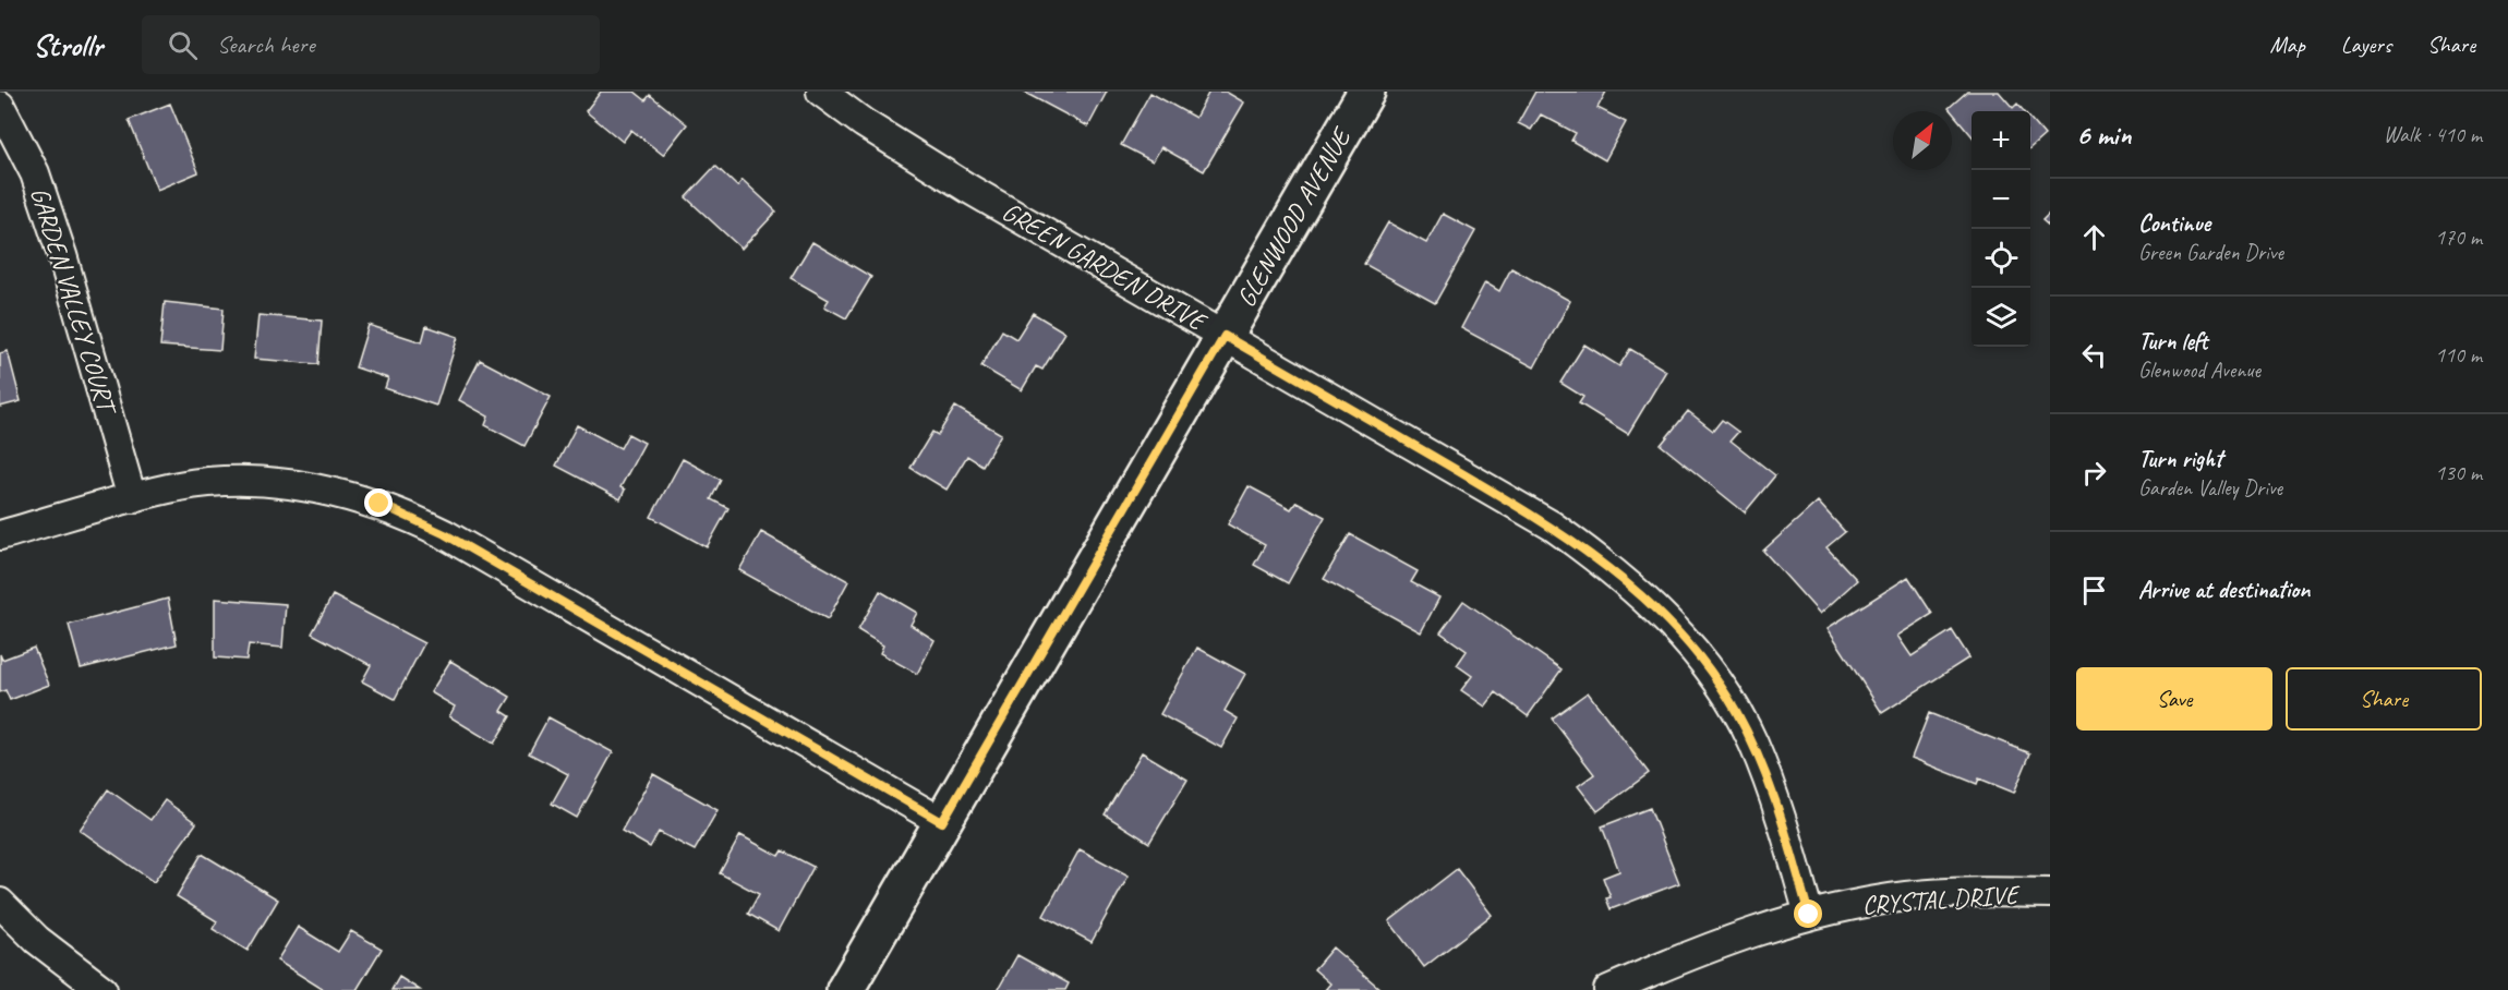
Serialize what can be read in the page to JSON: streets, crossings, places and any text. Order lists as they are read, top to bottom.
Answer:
{
  "streets": {
    "street": [
      "GLENWOOD AVENUE",
      "GREEN GARDEN DRIVE",
      "GARDEN VALLEY COURT",
      "CRYSTAL DRIVE"
    ]
  },
  "crossings": [
    ["GLENWOOD AVENUE", "GREEN GARDEN DRIVE"],
    ["GREEN GARDEN DRIVE", "CRYSTAL DRIVE"]
  ],
  "north": "top right",
  "page": {
    "header": "Strollr",
    "search": "Search here",
    "nav": ["Map", "Layers", "Share"],
    "heading": ["6 min", "Walk · 410 m"],
    "map_buttons": ["+", "−"],
    "list": [
      ["Continue", "Green Garden Drive", "170 m"],
      ["Turn left", "Glenwood Avenue", "110 m"],
      ["Turn right", "Garden Valley Drive", "130 m"],
      "Arrive at destination"
    ],
    "buttons": ["Save", "Share"]
  }
}
